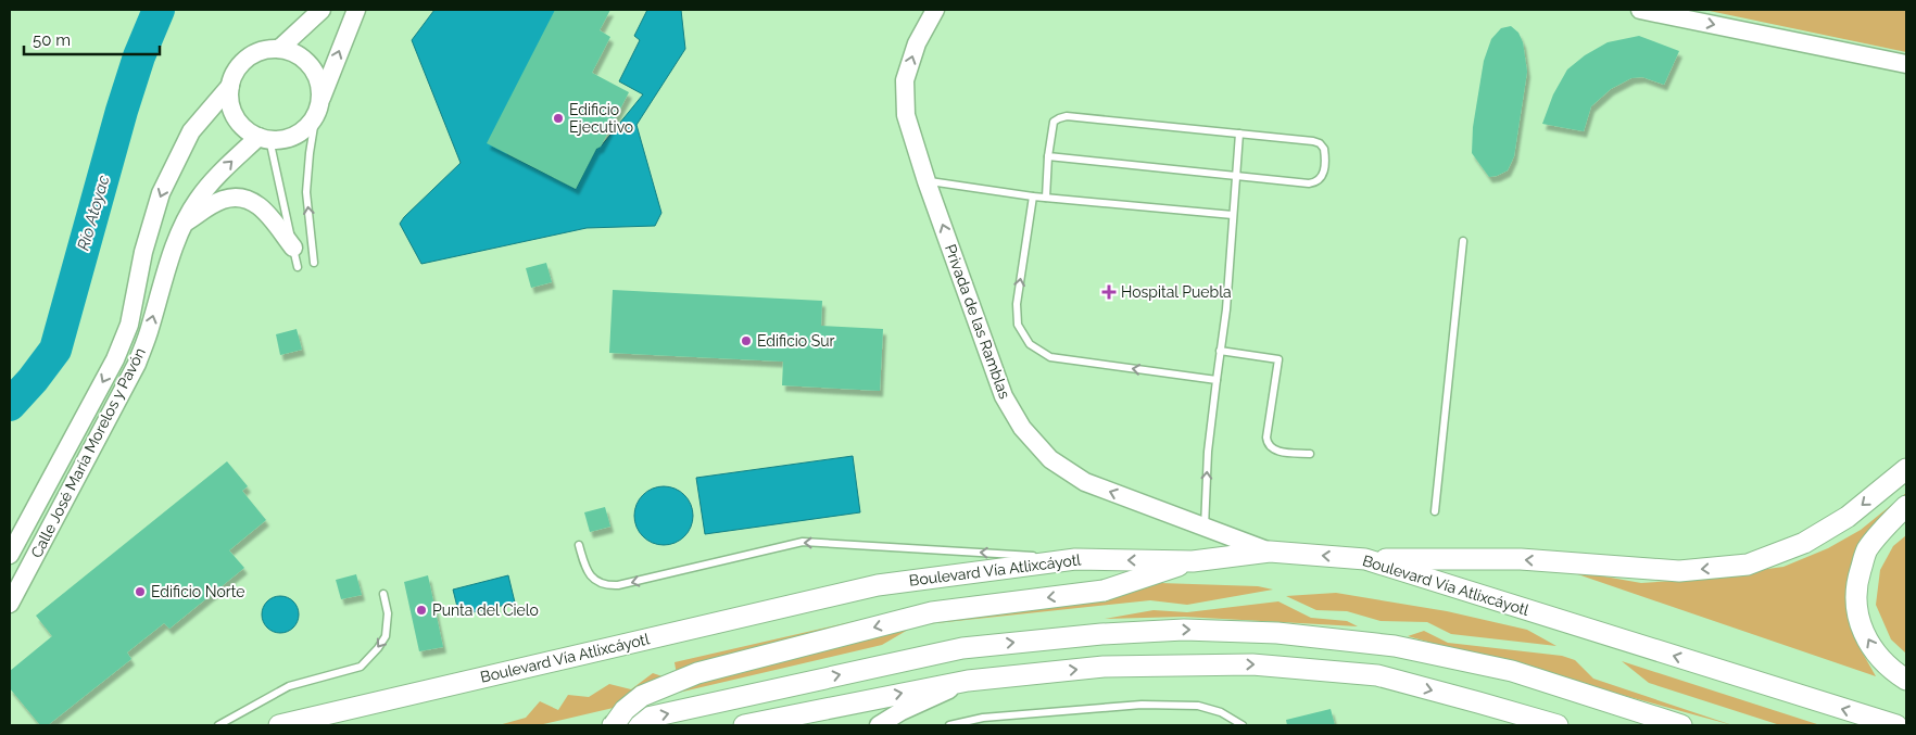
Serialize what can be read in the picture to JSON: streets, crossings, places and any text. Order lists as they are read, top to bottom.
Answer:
{
  "streets": {
    "main road": ["Boulevard Vía Atlixcáyotl"],
    "street": ["Privada de las Ramblas", "Calle José María Morelos y Pavón"]
  },
  "crossings": [
    ["Privada de las Ramblas", "Boulevard Vía Atlixcáyotl"]
  ],
  "one_way": ["Privada de las Ramblas"],
  "water": ["Río Atoyac"],
  "places": {
    "other": [
      "Edificio Ejecutivo",
      "Edificio Sur",
      "Edificio Norte",
      "Punta del Cielo"
    ],
    "health": ["Hospital Puebla"]
  },
  "scale_bar": "50 m"
}
